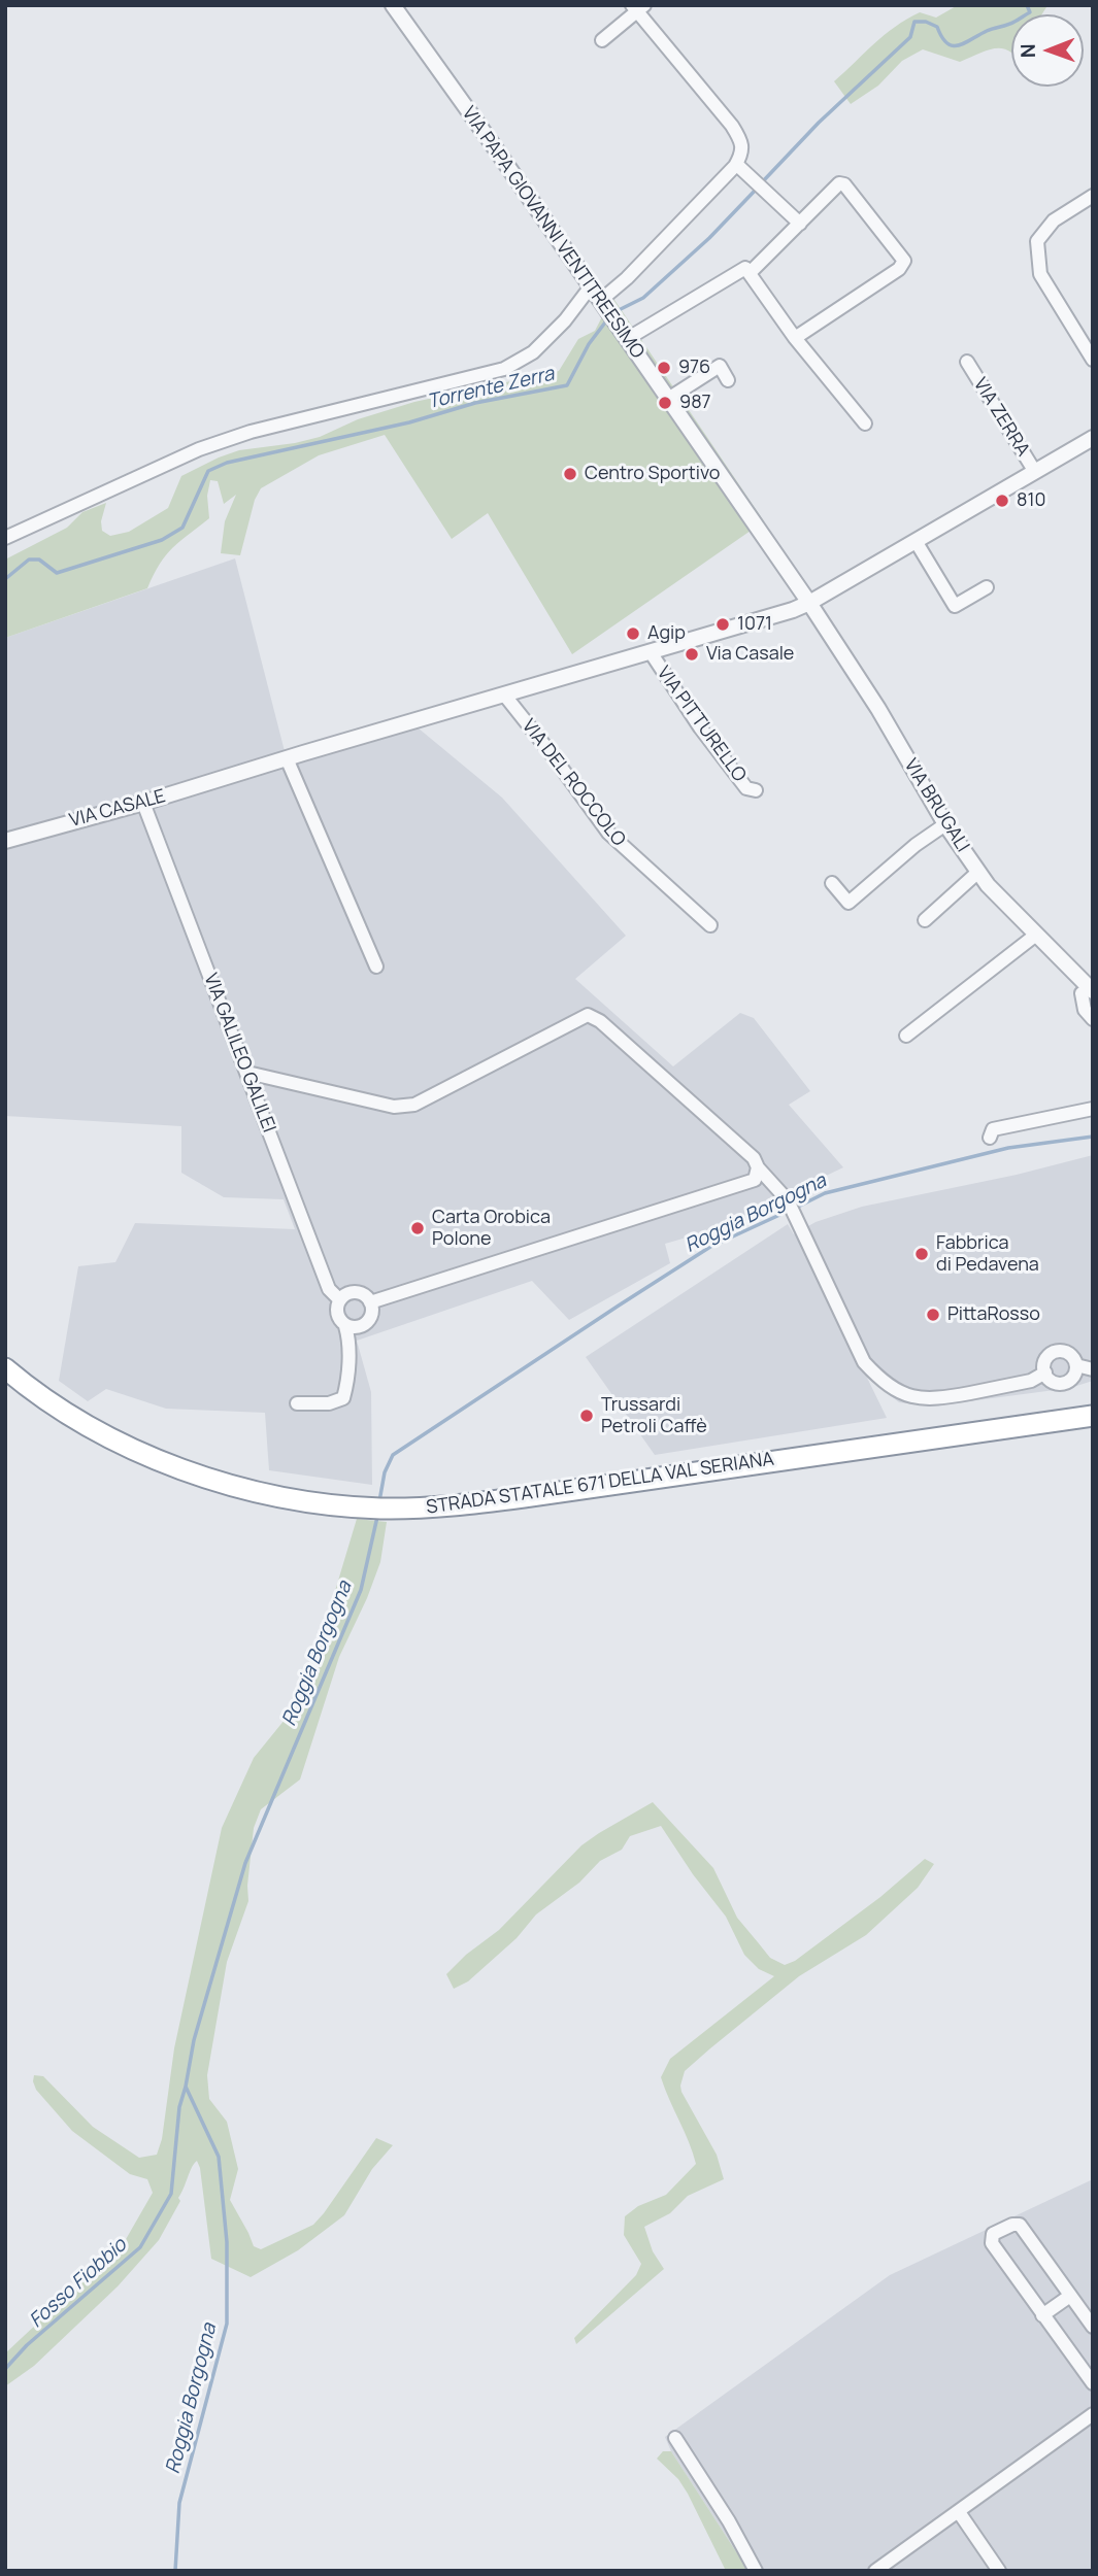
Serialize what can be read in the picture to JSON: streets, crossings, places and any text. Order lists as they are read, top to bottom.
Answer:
{
  "streets": {
    "highway": ["STRADA STATALE 671 DELLA VAL SERIANA"],
    "street": [
      "VIA PAPA GIOVANNI VENTITREESIMO",
      "VIA ZERRA",
      "VIA PITTURELLO",
      "VIA DEL ROCCOLO",
      "VIA BRUGALI",
      "VIA CASALE",
      "VIA GALILEO GALILEI"
    ]
  },
  "crossings": [
    ["VIA PAPA GIOVANNI VENTITREESIMO", "VIA BRUGALI"],
    ["VIA PAPA GIOVANNI VENTITREESIMO", "VIA CASALE"],
    ["VIA ZERRA", "VIA CASALE"],
    ["VIA PITTURELLO", "VIA CASALE"],
    ["VIA DEL ROCCOLO", "VIA CASALE"],
    ["VIA BRUGALI", "VIA CASALE"],
    ["VIA CASALE", "VIA GALILEO GALILEI"]
  ],
  "water": ["Torrente Zerra", "Roggia Borgogna", "Fosso Fiobbio"],
  "places": [
    "976",
    "987",
    "Centro Sportivo",
    "810",
    "1071",
    "Agip",
    "Via Casale",
    "Carta Orobica Polone",
    "Fabbrica di Pedavena",
    "PittaRosso",
    "Trussardi Petroli Caffè"
  ],
  "north": "left"
}
